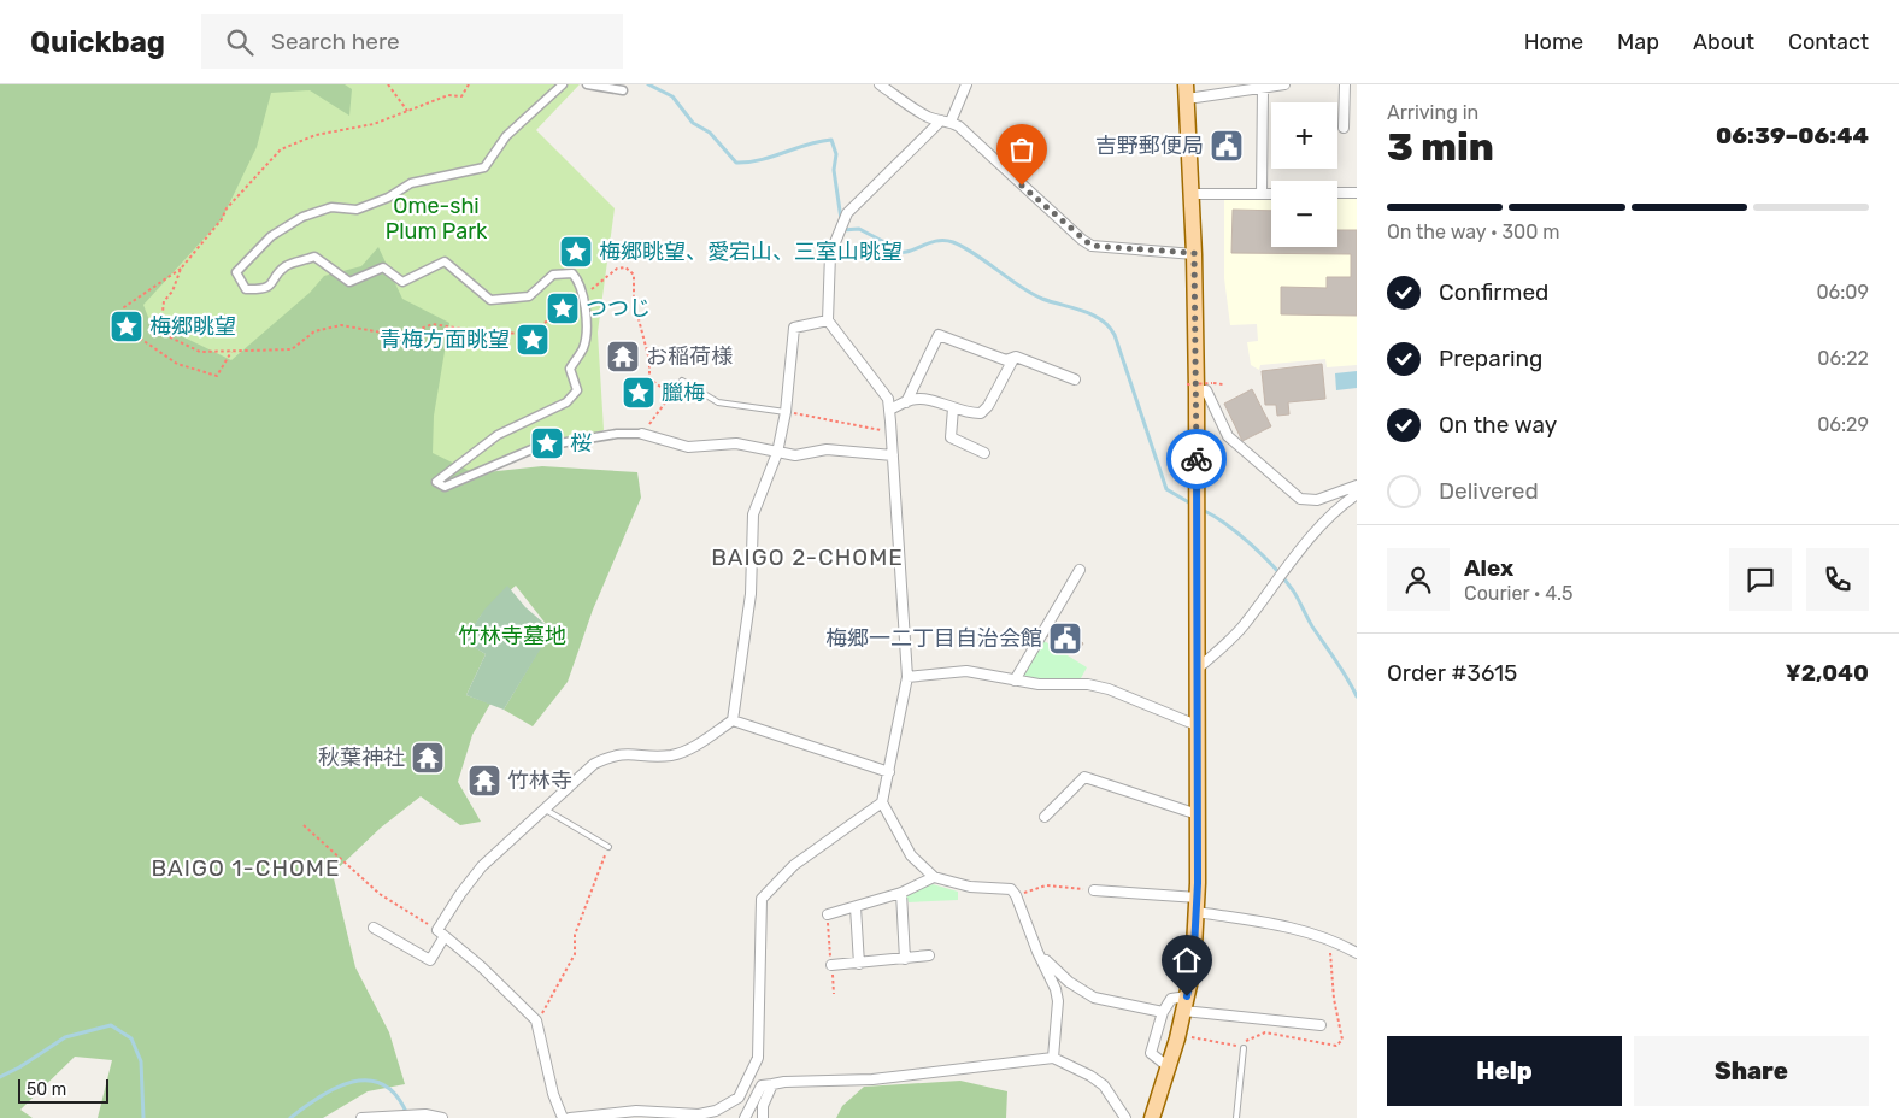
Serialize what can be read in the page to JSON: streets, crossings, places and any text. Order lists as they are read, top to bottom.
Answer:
{
  "districts": ["BAIGO 2-CHOME", "BAIGO 1-CHOME"],
  "parks": ["Ome-shi Plum Park", "竹林寺墓地"],
  "places": {
    "public building": ["吉野郵便局", "梅郷一二丁目自治会館"],
    "place": [
      "梅郷眺望、愛宕山、三室山眺望",
      "つつじ",
      "梅郷眺望",
      "青梅方面眺望",
      "臘梅",
      "桜"
    ],
    "temple": ["お稲荷様", "秋葉神社", "竹林寺"]
  },
  "scale_bar": "50 m",
  "page": {
    "header": "Quickbag",
    "search": "Search here",
    "nav": [
      "Home",
      "Map",
      "About",
      "Contact"
    ],
    "heading": ["3 min", "Arriving in", "06:39–06:44"],
    "panel": [
      "Alex",
      "Courier · 4.5",
      "Order #3615",
      "¥2,040"
    ],
    "map_buttons": ["+", "−"],
    "bar": "On the way · 300 m",
    "list": [
      ["Confirmed", "06:09"],
      ["Preparing", "06:22"],
      ["On the way", "06:29"],
      "Delivered"
    ],
    "buttons": ["Help", "Share"],
    "scale": "50 m"
  }
}
